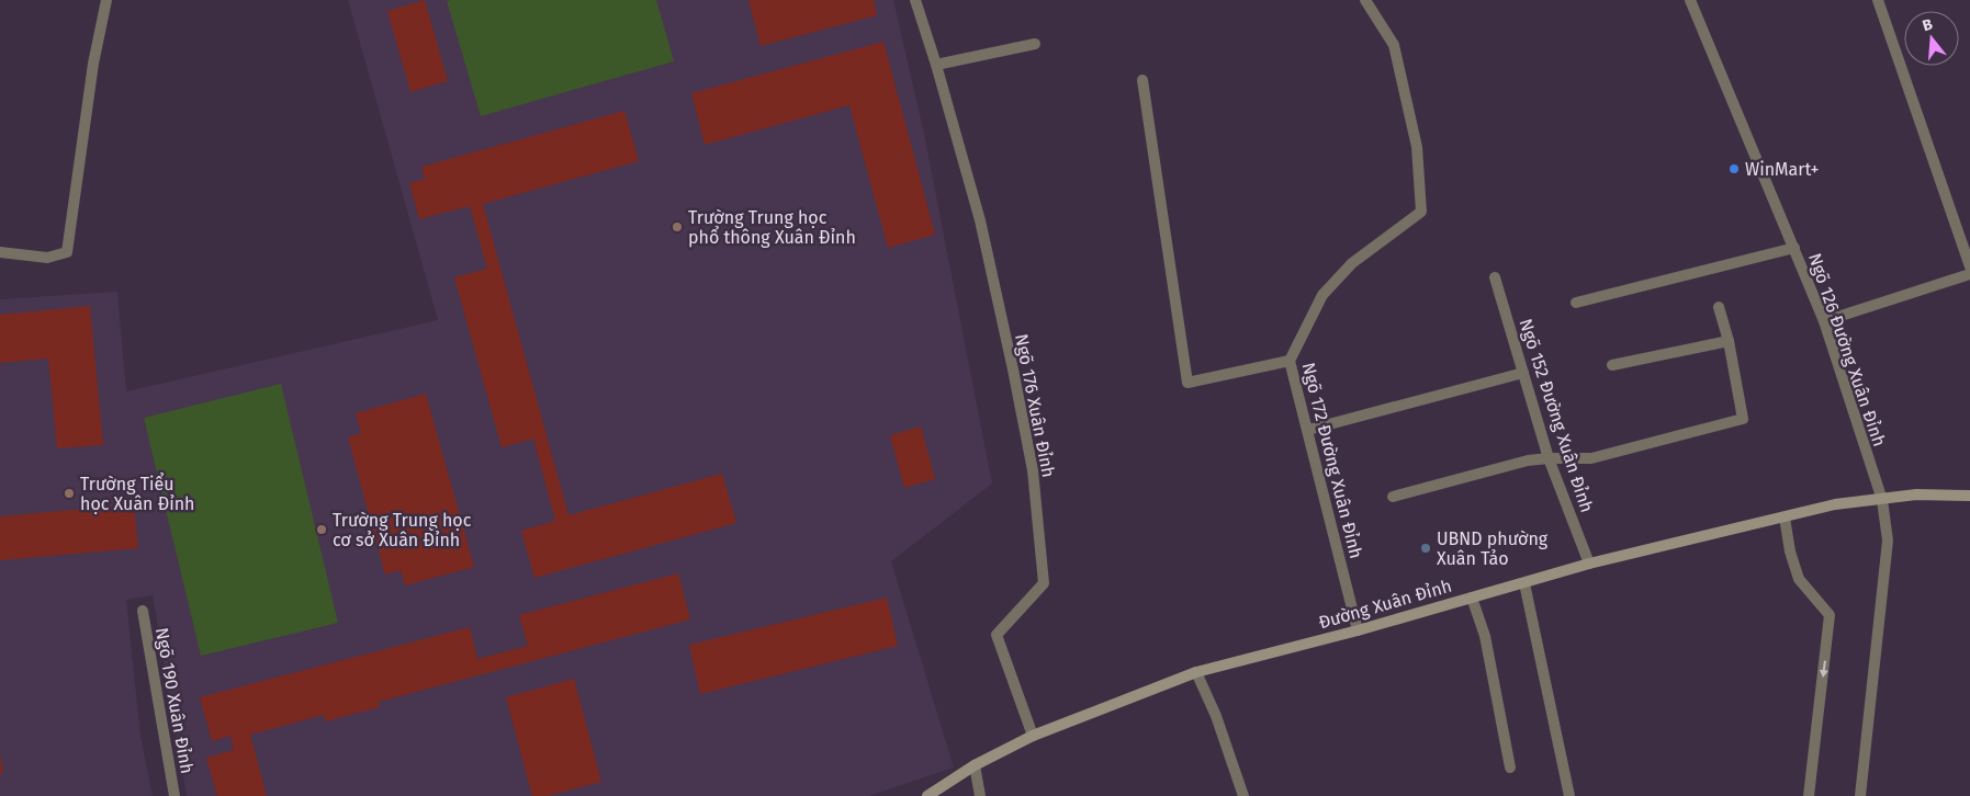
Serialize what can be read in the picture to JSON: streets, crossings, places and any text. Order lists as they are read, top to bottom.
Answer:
{
  "streets": {
    "street": [
      "Ngõ 126 Đường Xuân Đỉnh",
      "Ngõ 176 Xuân Đỉnh",
      "Ngõ 152 Đường Xuân Đỉnh",
      "Ngõ 172 Đường Xuân Đỉnh",
      "Đường Xuân Đỉnh",
      "Ngõ 190 Xuân Đỉnh"
    ]
  },
  "crossings": [
    ["Ngõ 126 Đường Xuân Đỉnh", "Đường Xuân Đỉnh"],
    ["Ngõ 176 Xuân Đỉnh", "Đường Xuân Đỉnh"],
    ["Ngõ 152 Đường Xuân Đỉnh", "Đường Xuân Đỉnh"],
    ["Ngõ 172 Đường Xuân Đỉnh", "Đường Xuân Đỉnh"]
  ],
  "places": [
    "WinMart+",
    "Trường Trung học phổ thông Xuân Đỉnh",
    "Trường Tiểu học Xuân Đỉnh",
    "Trường Trung học cơ sở Xuân Đỉnh",
    "UBND phường Xuân Tảo"
  ],
  "north": "top"
}
